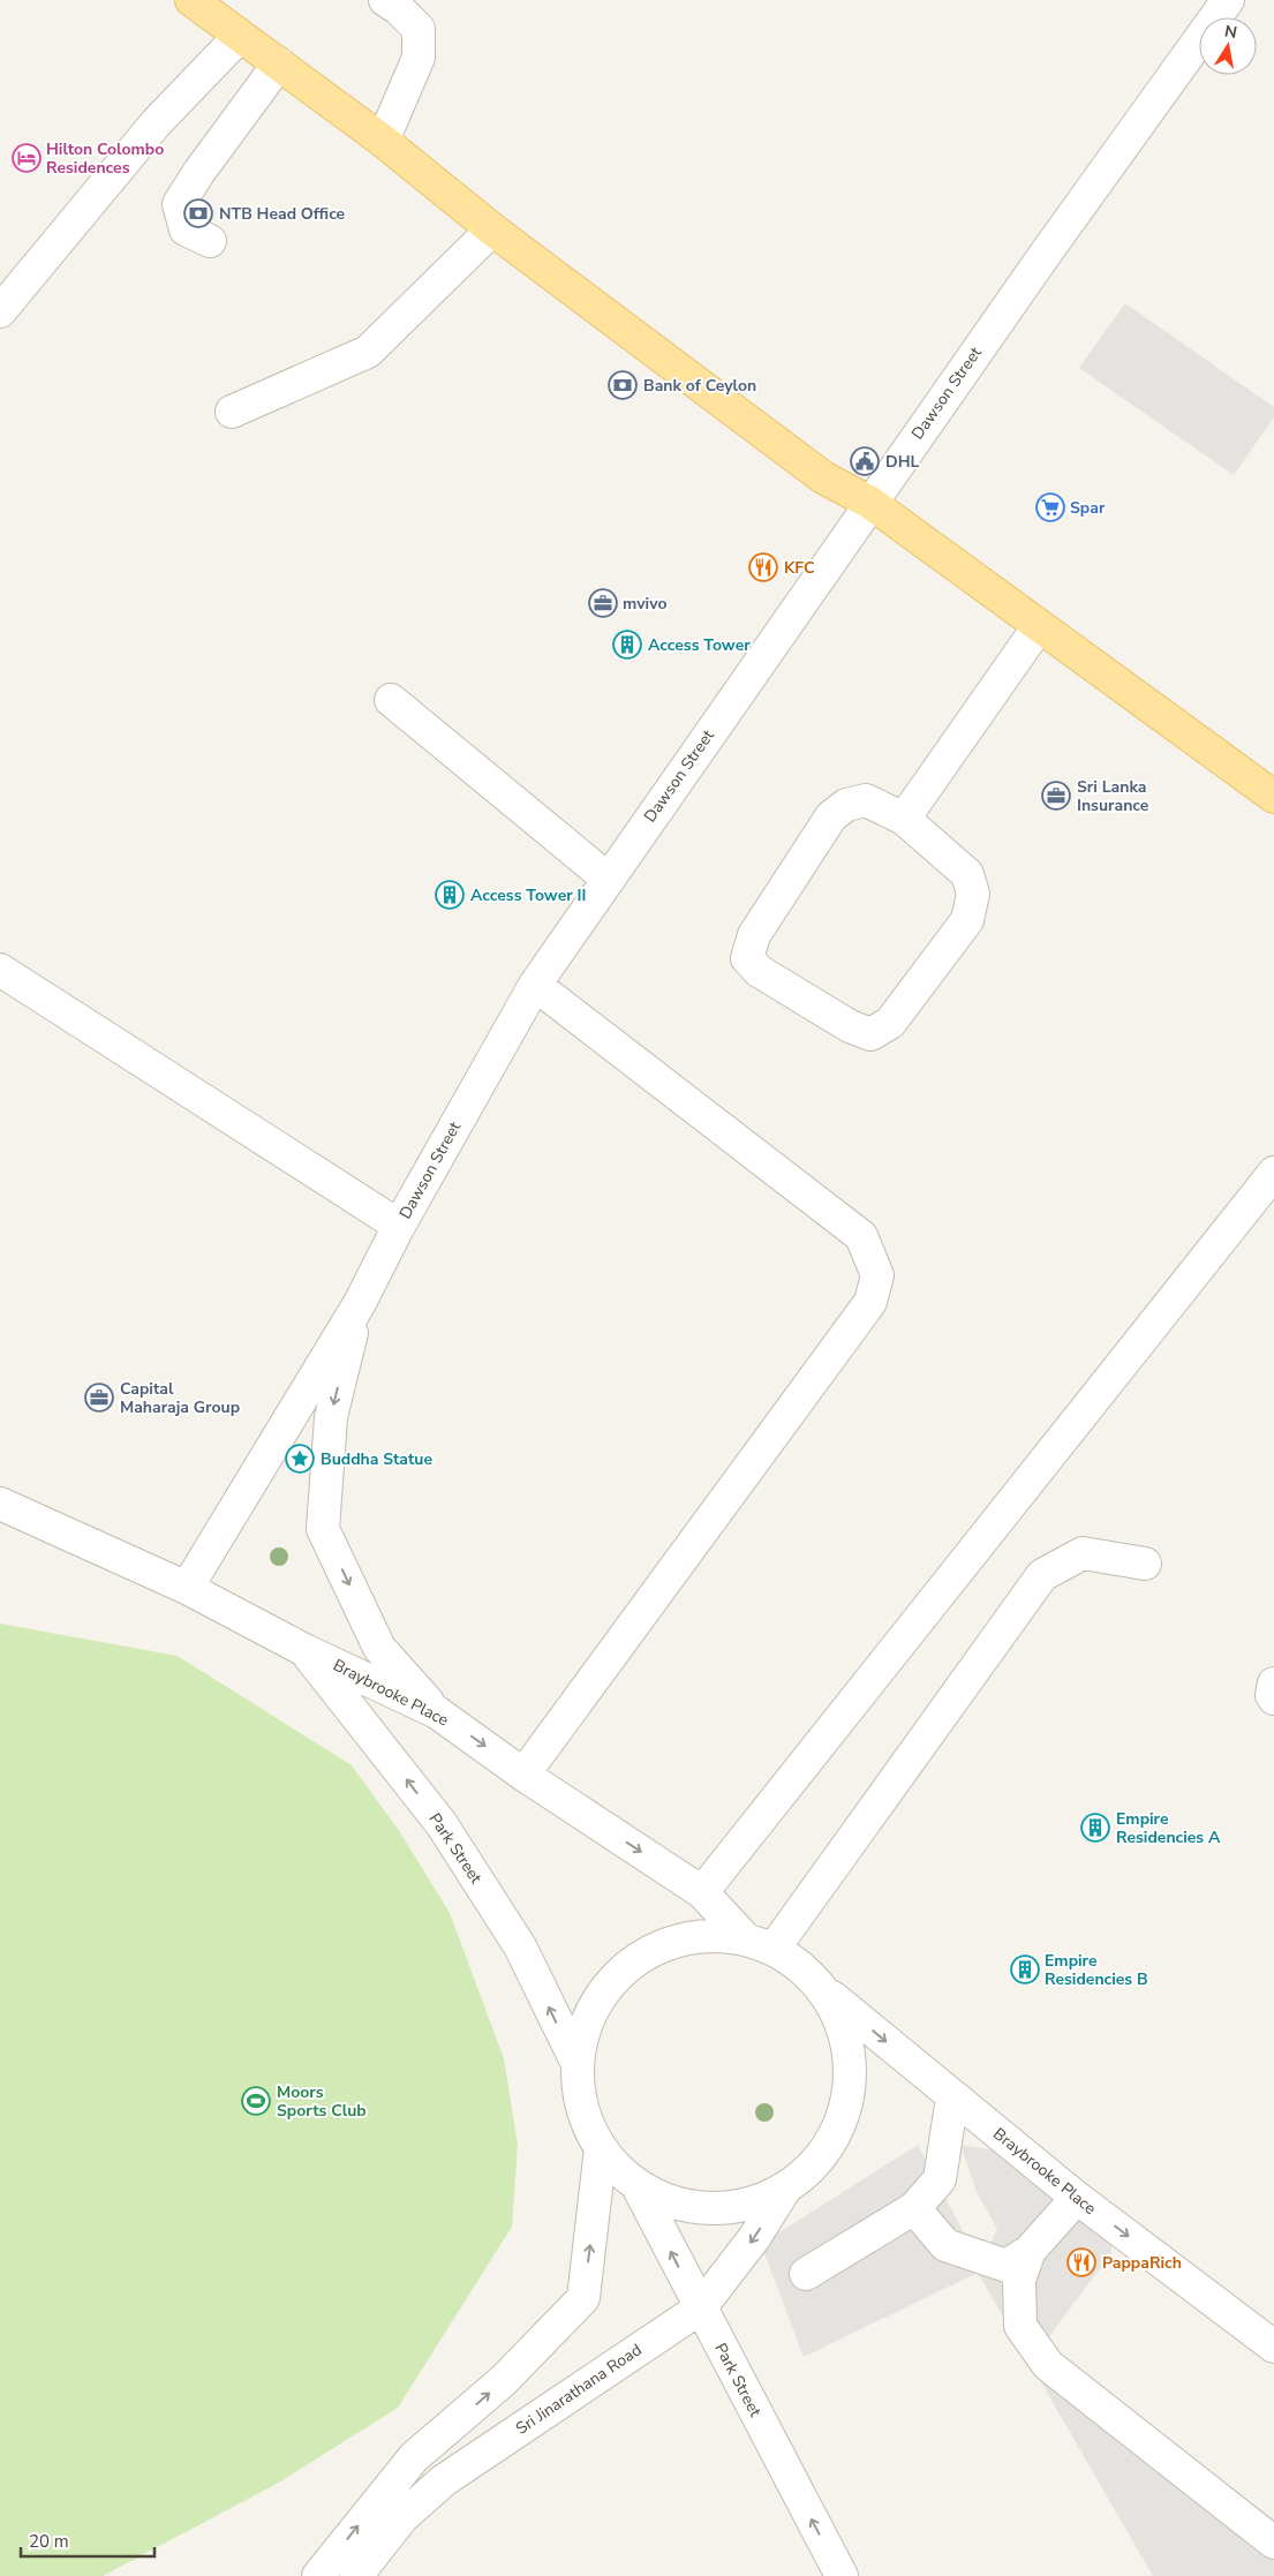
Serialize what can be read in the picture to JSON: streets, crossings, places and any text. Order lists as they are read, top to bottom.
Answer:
{
  "streets": {
    "street": [
      "Dawson Street",
      "Braybrooke Place",
      "Park Street",
      "Sri Jinarathana Road"
    ]
  },
  "crossings": [
    ["Dawson Street", "Braybrooke Place"],
    ["Braybrooke Place", "Park Street"],
    ["Park Street", "Sri Jinarathana Road"]
  ],
  "one_way": ["Braybrooke Place", "Park Street"],
  "places": {
    "hotel": ["Hilton Colombo Residences"],
    "bank": ["NTB Head Office", "Bank of Ceylon"],
    "public building": ["DHL"],
    "supermarket": ["Spar"],
    "restaurant": ["KFC", "PappaRich"],
    "office": ["mvivo", "Sri Lanka Insurance", "Capital Maharaja Group"],
    "building": [
      "Access Tower",
      "Access Tower II",
      "Empire Residencies A",
      "Empire Residencies B"
    ],
    "place": ["Buddha Statue"],
    "sports": ["Moors Sports Club"]
  },
  "scale_bar": "20 m",
  "north": "top"
}
